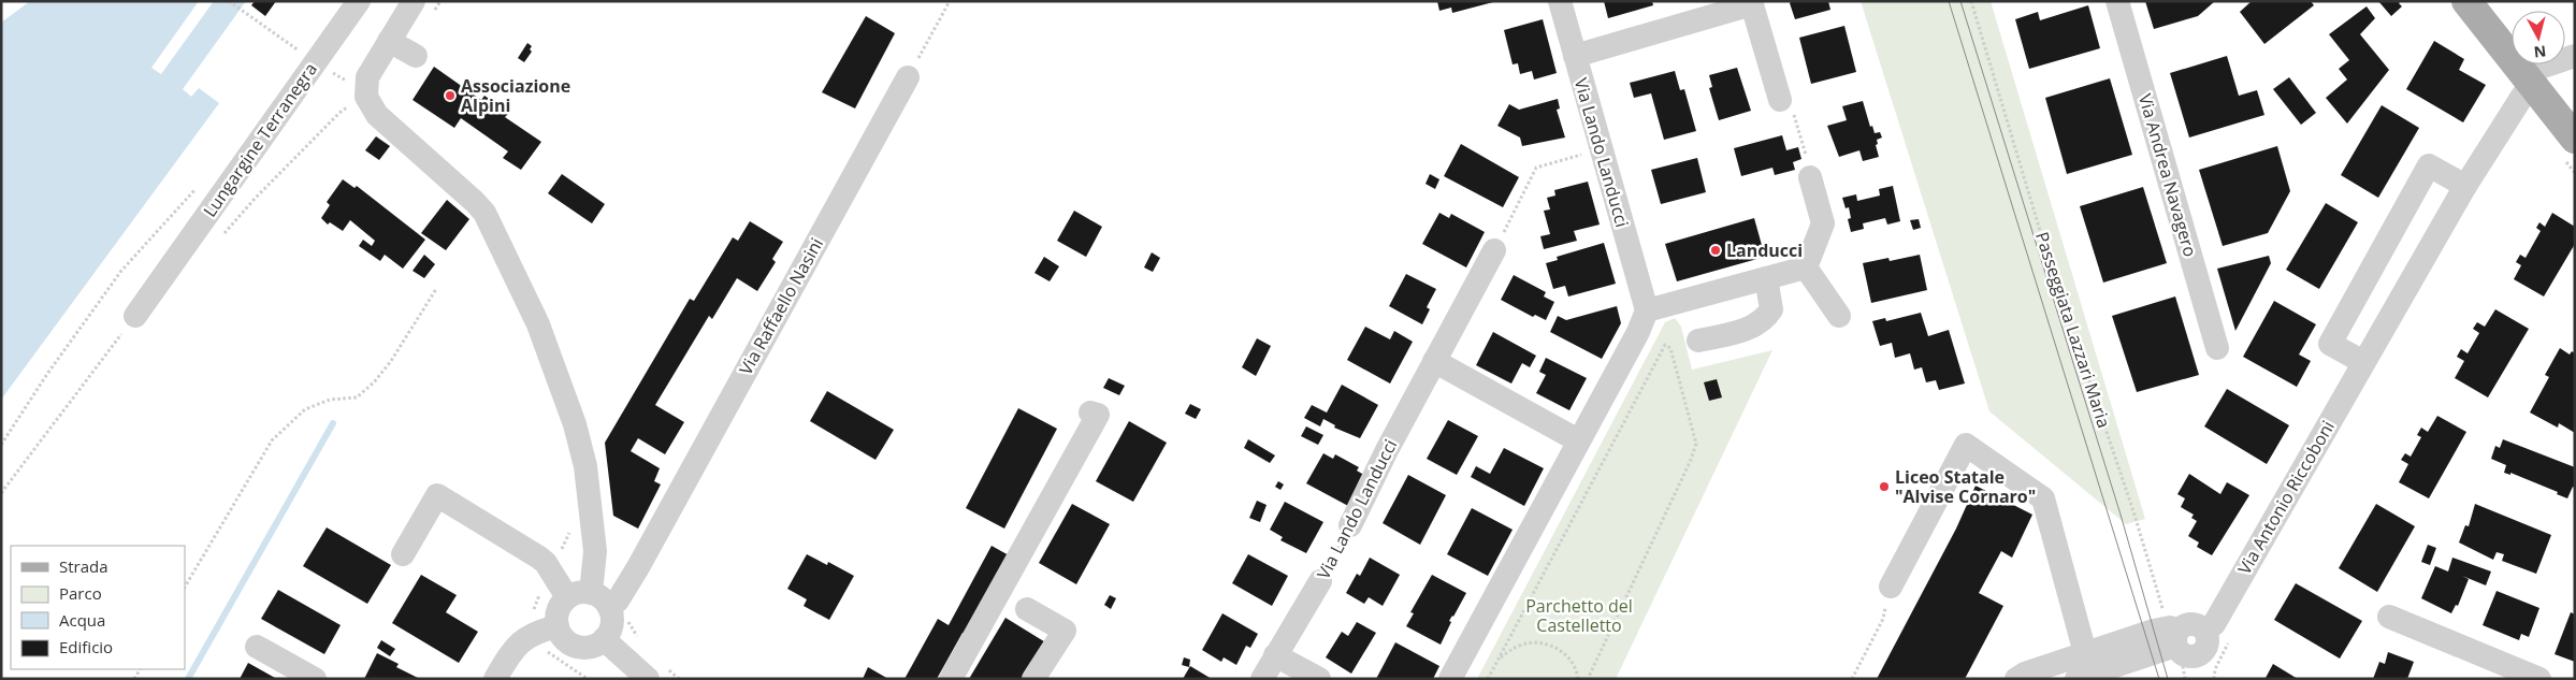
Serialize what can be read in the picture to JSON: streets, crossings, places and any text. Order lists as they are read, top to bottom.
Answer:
{
  "streets": {
    "street": [
      "Lungargine Terranegra",
      "Via Lando Landucci",
      "Via Andrea Navagero",
      "Via Raffaello Nasini",
      "Via Antonio Riccoboni"
    ],
    "path": ["Passeggiata Lazzari Maria"]
  },
  "crossings": [
    ["Passeggiata Lazzari Maria", "Via Antonio Riccoboni"]
  ],
  "parks": ["Parchetto del Castelletto"],
  "places": ["Associazione Alpini", "Landucci", "Liceo Statale \"Alvise Cornaro\""],
  "legend": [
    "Strada",
    "Parco",
    "Acqua",
    "Edificio"
  ],
  "north": "bottom"
}
